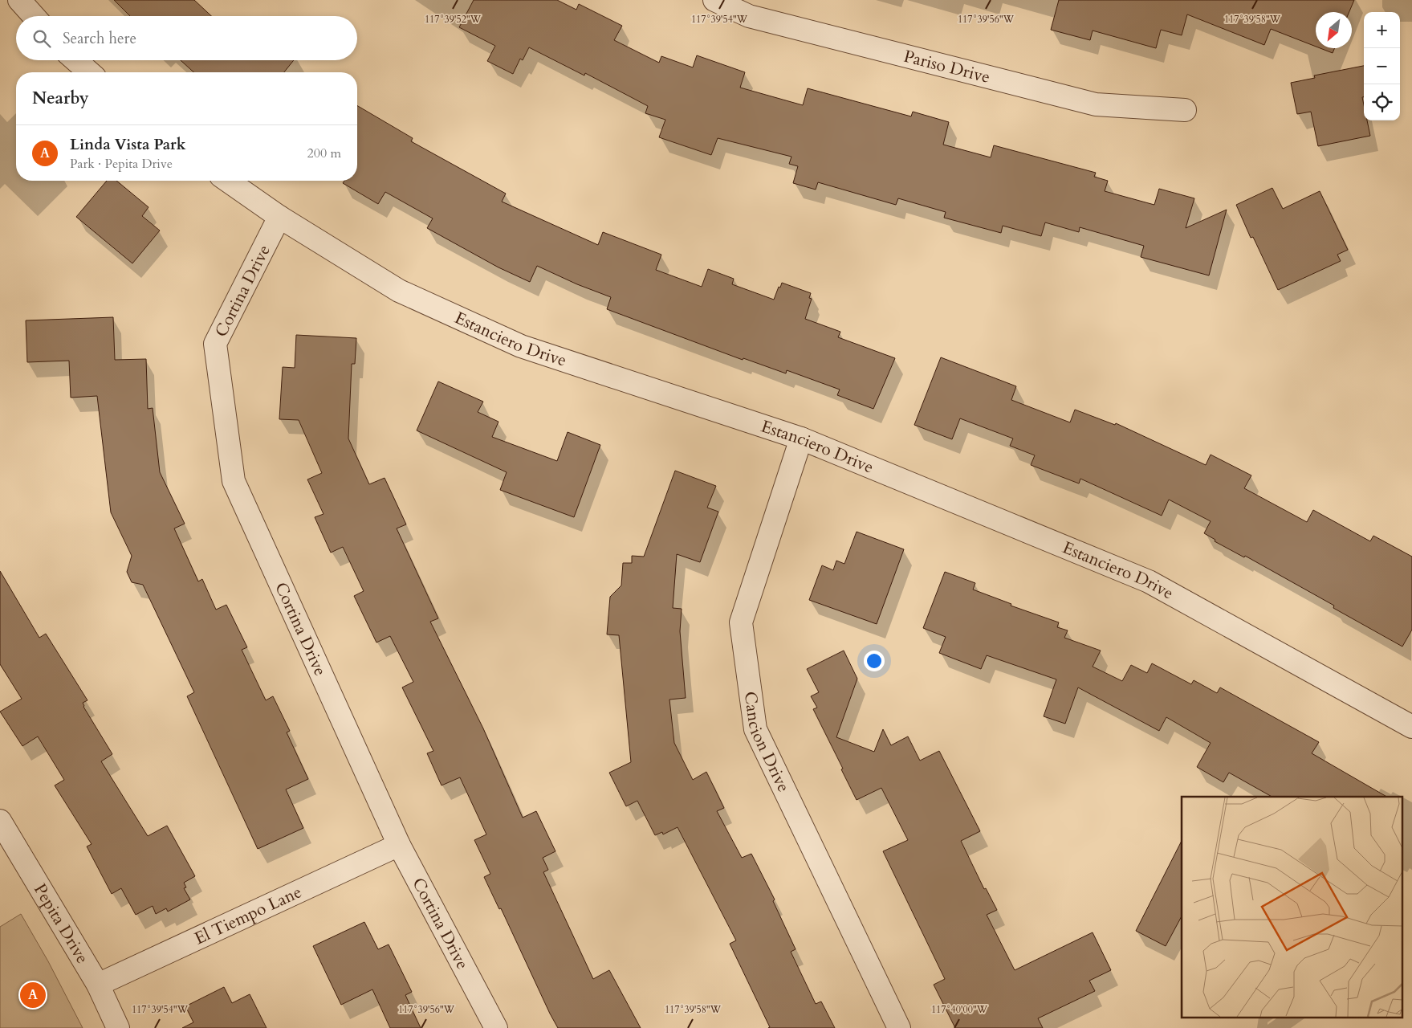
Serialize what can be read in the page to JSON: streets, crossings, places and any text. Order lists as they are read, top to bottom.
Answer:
{
  "streets": {
    "street": [
      "Pariso Drive",
      "Cortina Drive",
      "Estanciero Drive",
      "Cancion Drive",
      "El Tiempo Lane",
      "Pepita Drive"
    ]
  },
  "crossings": [
    ["Cortina Drive", "Estanciero Drive"],
    ["Cortina Drive", "El Tiempo Lane"],
    ["Estanciero Drive", "Cancion Drive"],
    ["El Tiempo Lane", "Pepita Drive"]
  ],
  "north": "bottom left",
  "page": {
    "map_buttons": ["+", "−"],
    "search": "Search here",
    "heading": "Nearby",
    "list": [
      {
        "mark": "A",
        "name": "Linda Vista Park",
        "note": "Park · Pepita Drive",
        "value": "200 m"
      }
    ],
    "pins": "A"
  },
  "coordinates": [
    "117°39'52\"W",
    "117°39'54\"W",
    "117°39'56\"W",
    "117°39'58\"W",
    "117°40'00\"W"
  ]
}
